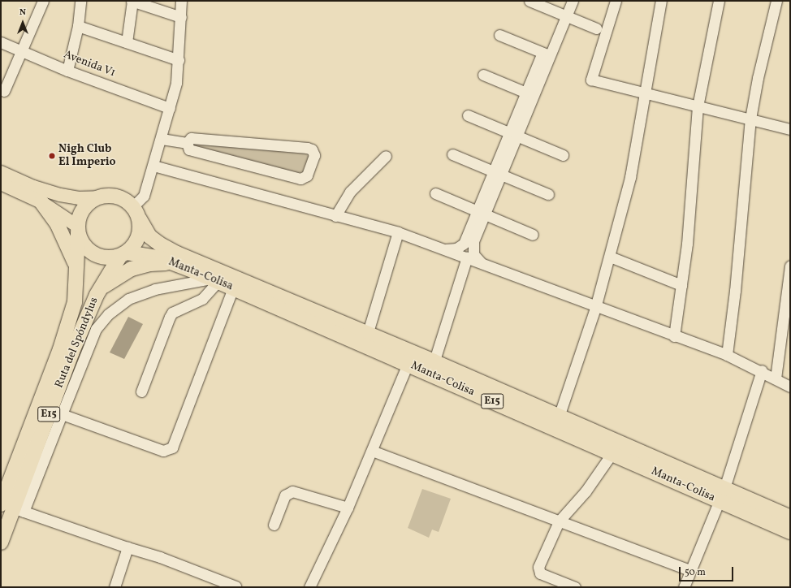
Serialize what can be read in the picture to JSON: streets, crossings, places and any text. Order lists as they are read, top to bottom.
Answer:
{
  "streets": {
    "highway": ["Manta-Colisa", "Ruta del Spóndylus", "E15"],
    "street": ["Avenida V1"]
  },
  "crossings": [
    ["Manta-Colisa", "Ruta del Spóndylus"],
    ["Manta-Colisa", "E15"],
    ["Ruta del Spóndylus", "E15"]
  ],
  "places": ["Nigh Club El Imperio"],
  "scale_bar": "50 m",
  "north": "top"
}
